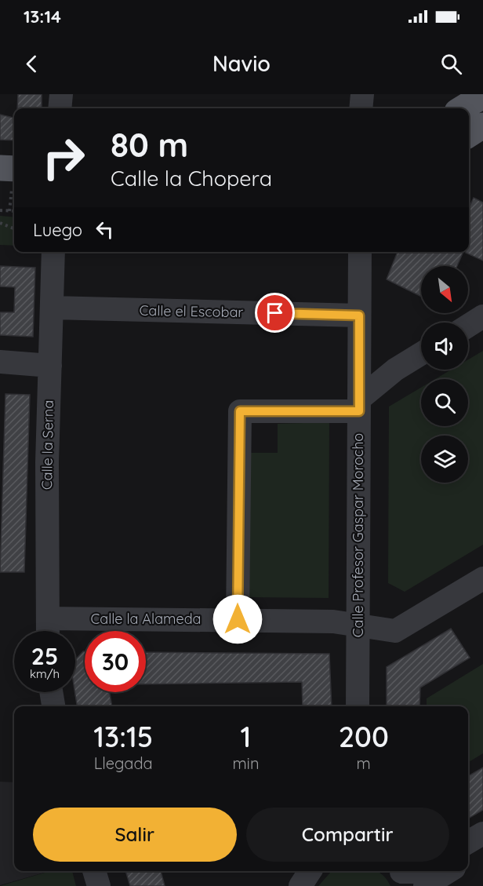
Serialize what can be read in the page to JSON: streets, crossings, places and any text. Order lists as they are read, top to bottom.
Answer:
{
  "streets": {
    "street": [
      "Calle el Escobar",
      "Calle la Serna",
      "Calle Profesor Gaspar Morocho",
      "Calle la Alameda"
    ]
  },
  "crossings": [
    ["Calle el Escobar", "Calle la Serna"],
    ["Calle el Escobar", "Calle Profesor Gaspar Morocho"],
    ["Calle la Serna", "Calle la Alameda"],
    ["Calle Profesor Gaspar Morocho", "Calle la Alameda"]
  ],
  "north": "bottom right",
  "page": {
    "status": "13:14",
    "header": "Navio",
    "turn": ["80 m", "Calle la Chopera"],
    "then": "Luego",
    "speed": "25 km/h",
    "limit": "30",
    "eta": [
      "13:15",
      "Llegada",
      "1",
      "min",
      "200",
      "m"
    ],
    "buttons": ["Salir", "Compartir"]
  }
}
